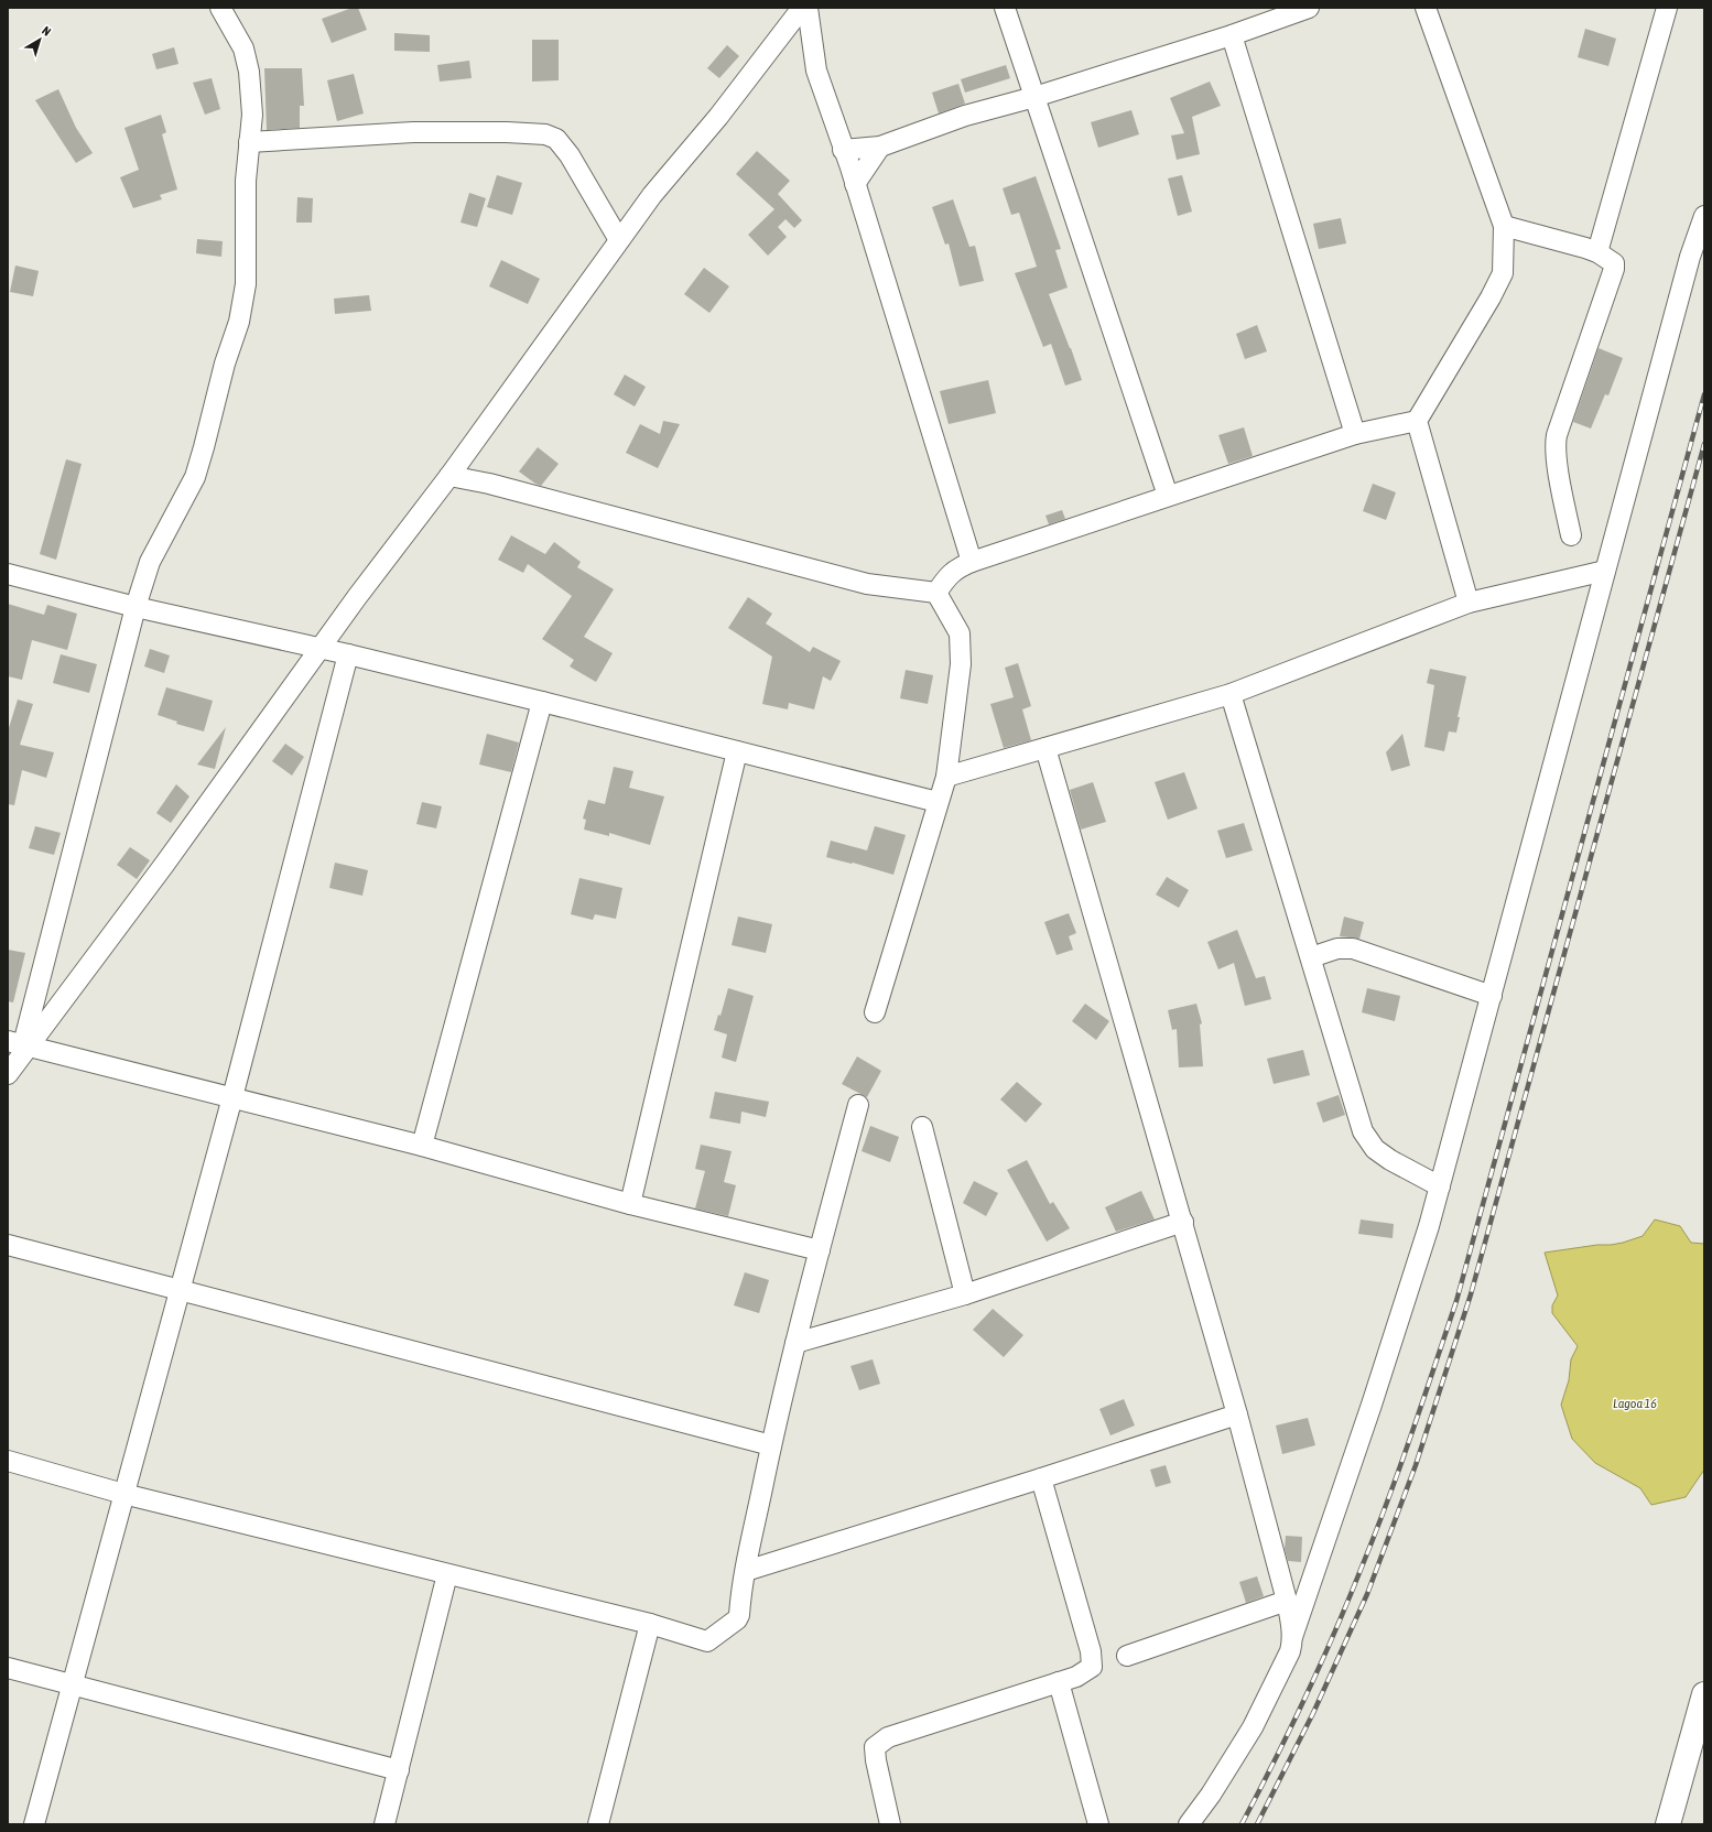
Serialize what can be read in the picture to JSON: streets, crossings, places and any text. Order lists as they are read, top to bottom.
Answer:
{
  "water": ["Lagoa 16"],
  "north": "top right"
}
